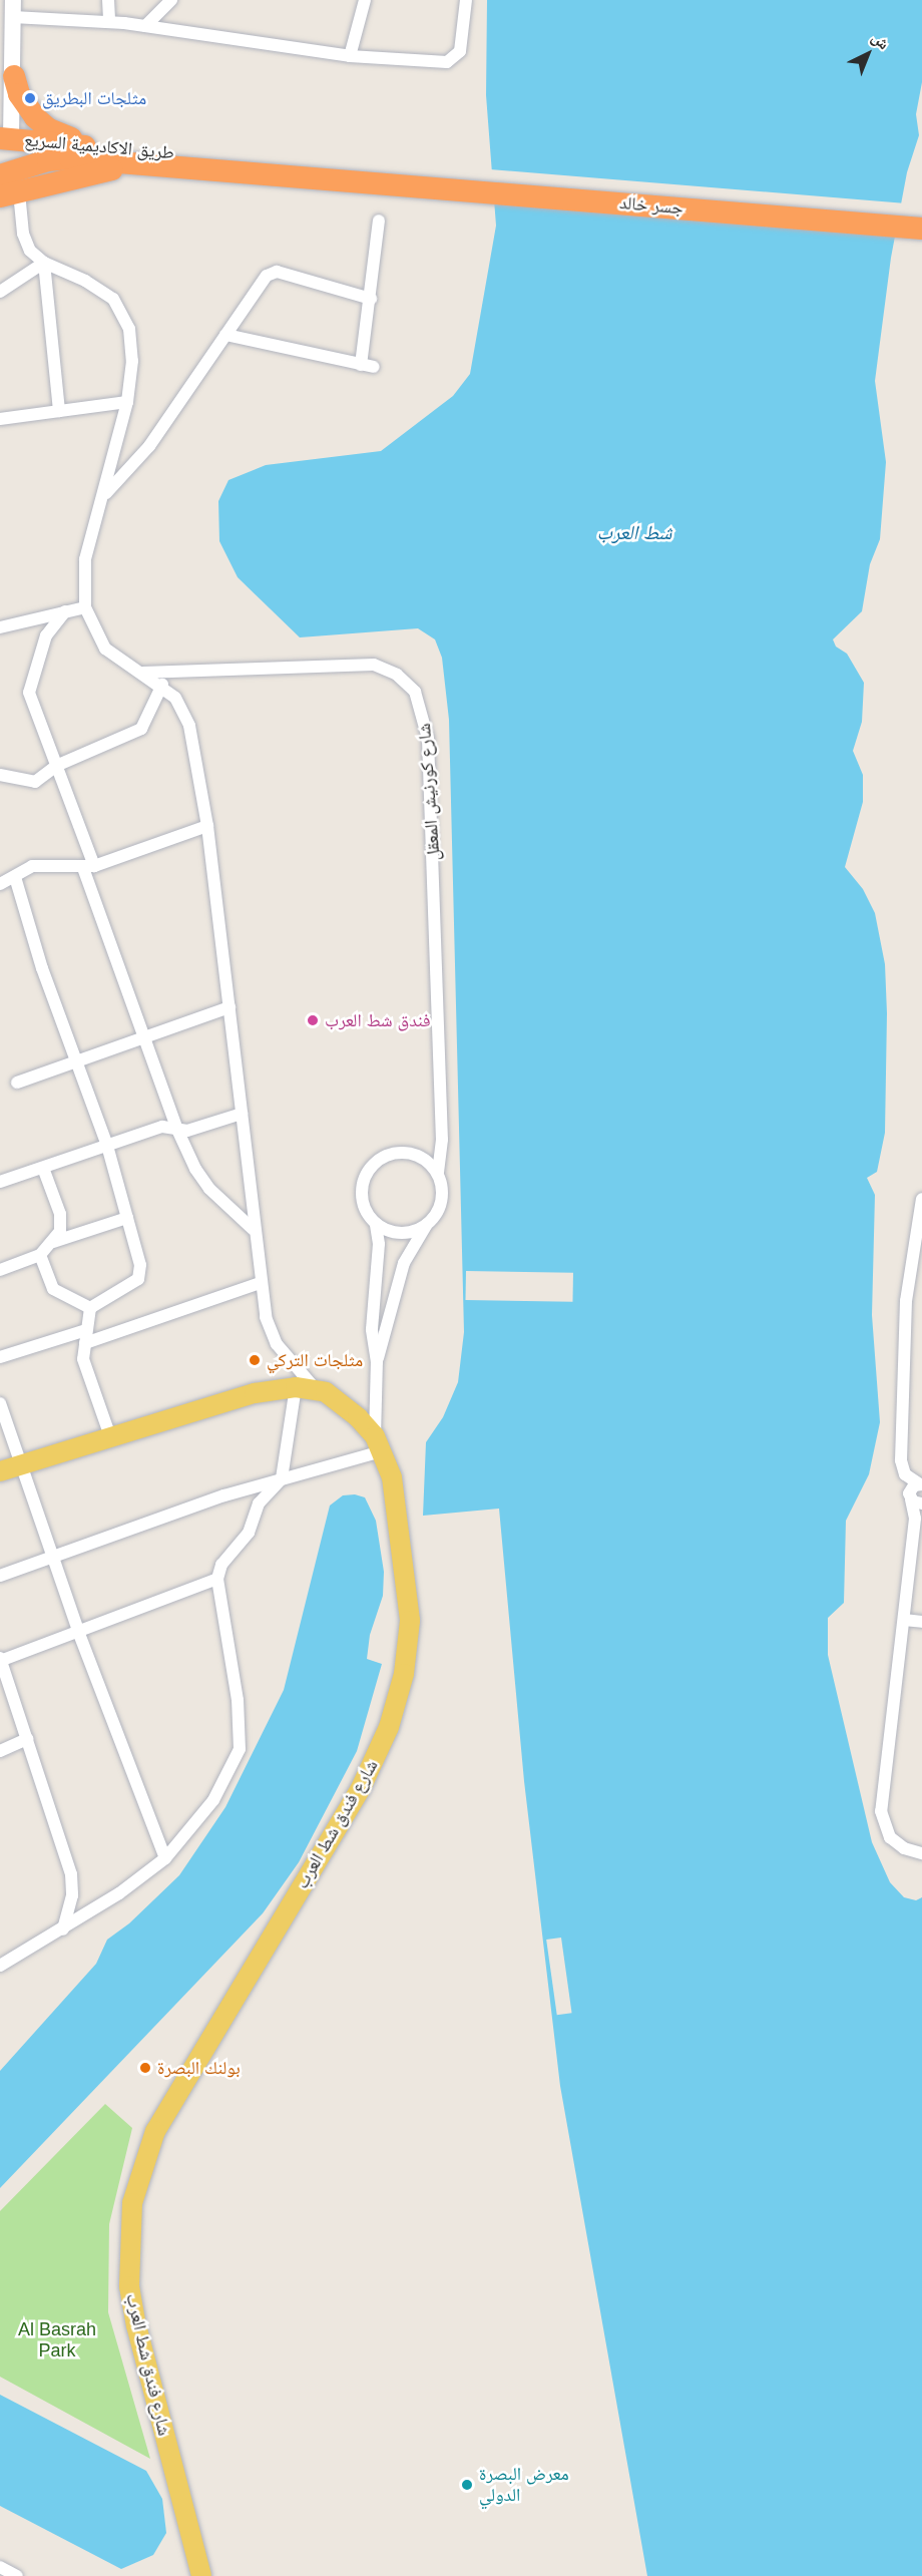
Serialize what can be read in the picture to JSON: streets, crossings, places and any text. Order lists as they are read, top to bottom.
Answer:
{
  "streets": {
    "highway": ["طريق الاكاديمية السريع", "جسر خالد"],
    "main road": ["شارع فندق شط العرب"],
    "street": ["شارع كورنيش المعقل"]
  },
  "water": ["شط العرب"],
  "parks": ["Al Basrah Park"],
  "places": [
    "مثلجات البطريق",
    "فندق شط العرب",
    "مثلجات التركي",
    "بولنك البصرة",
    "معرض البصرة الدولي"
  ],
  "north": "top right"
}
